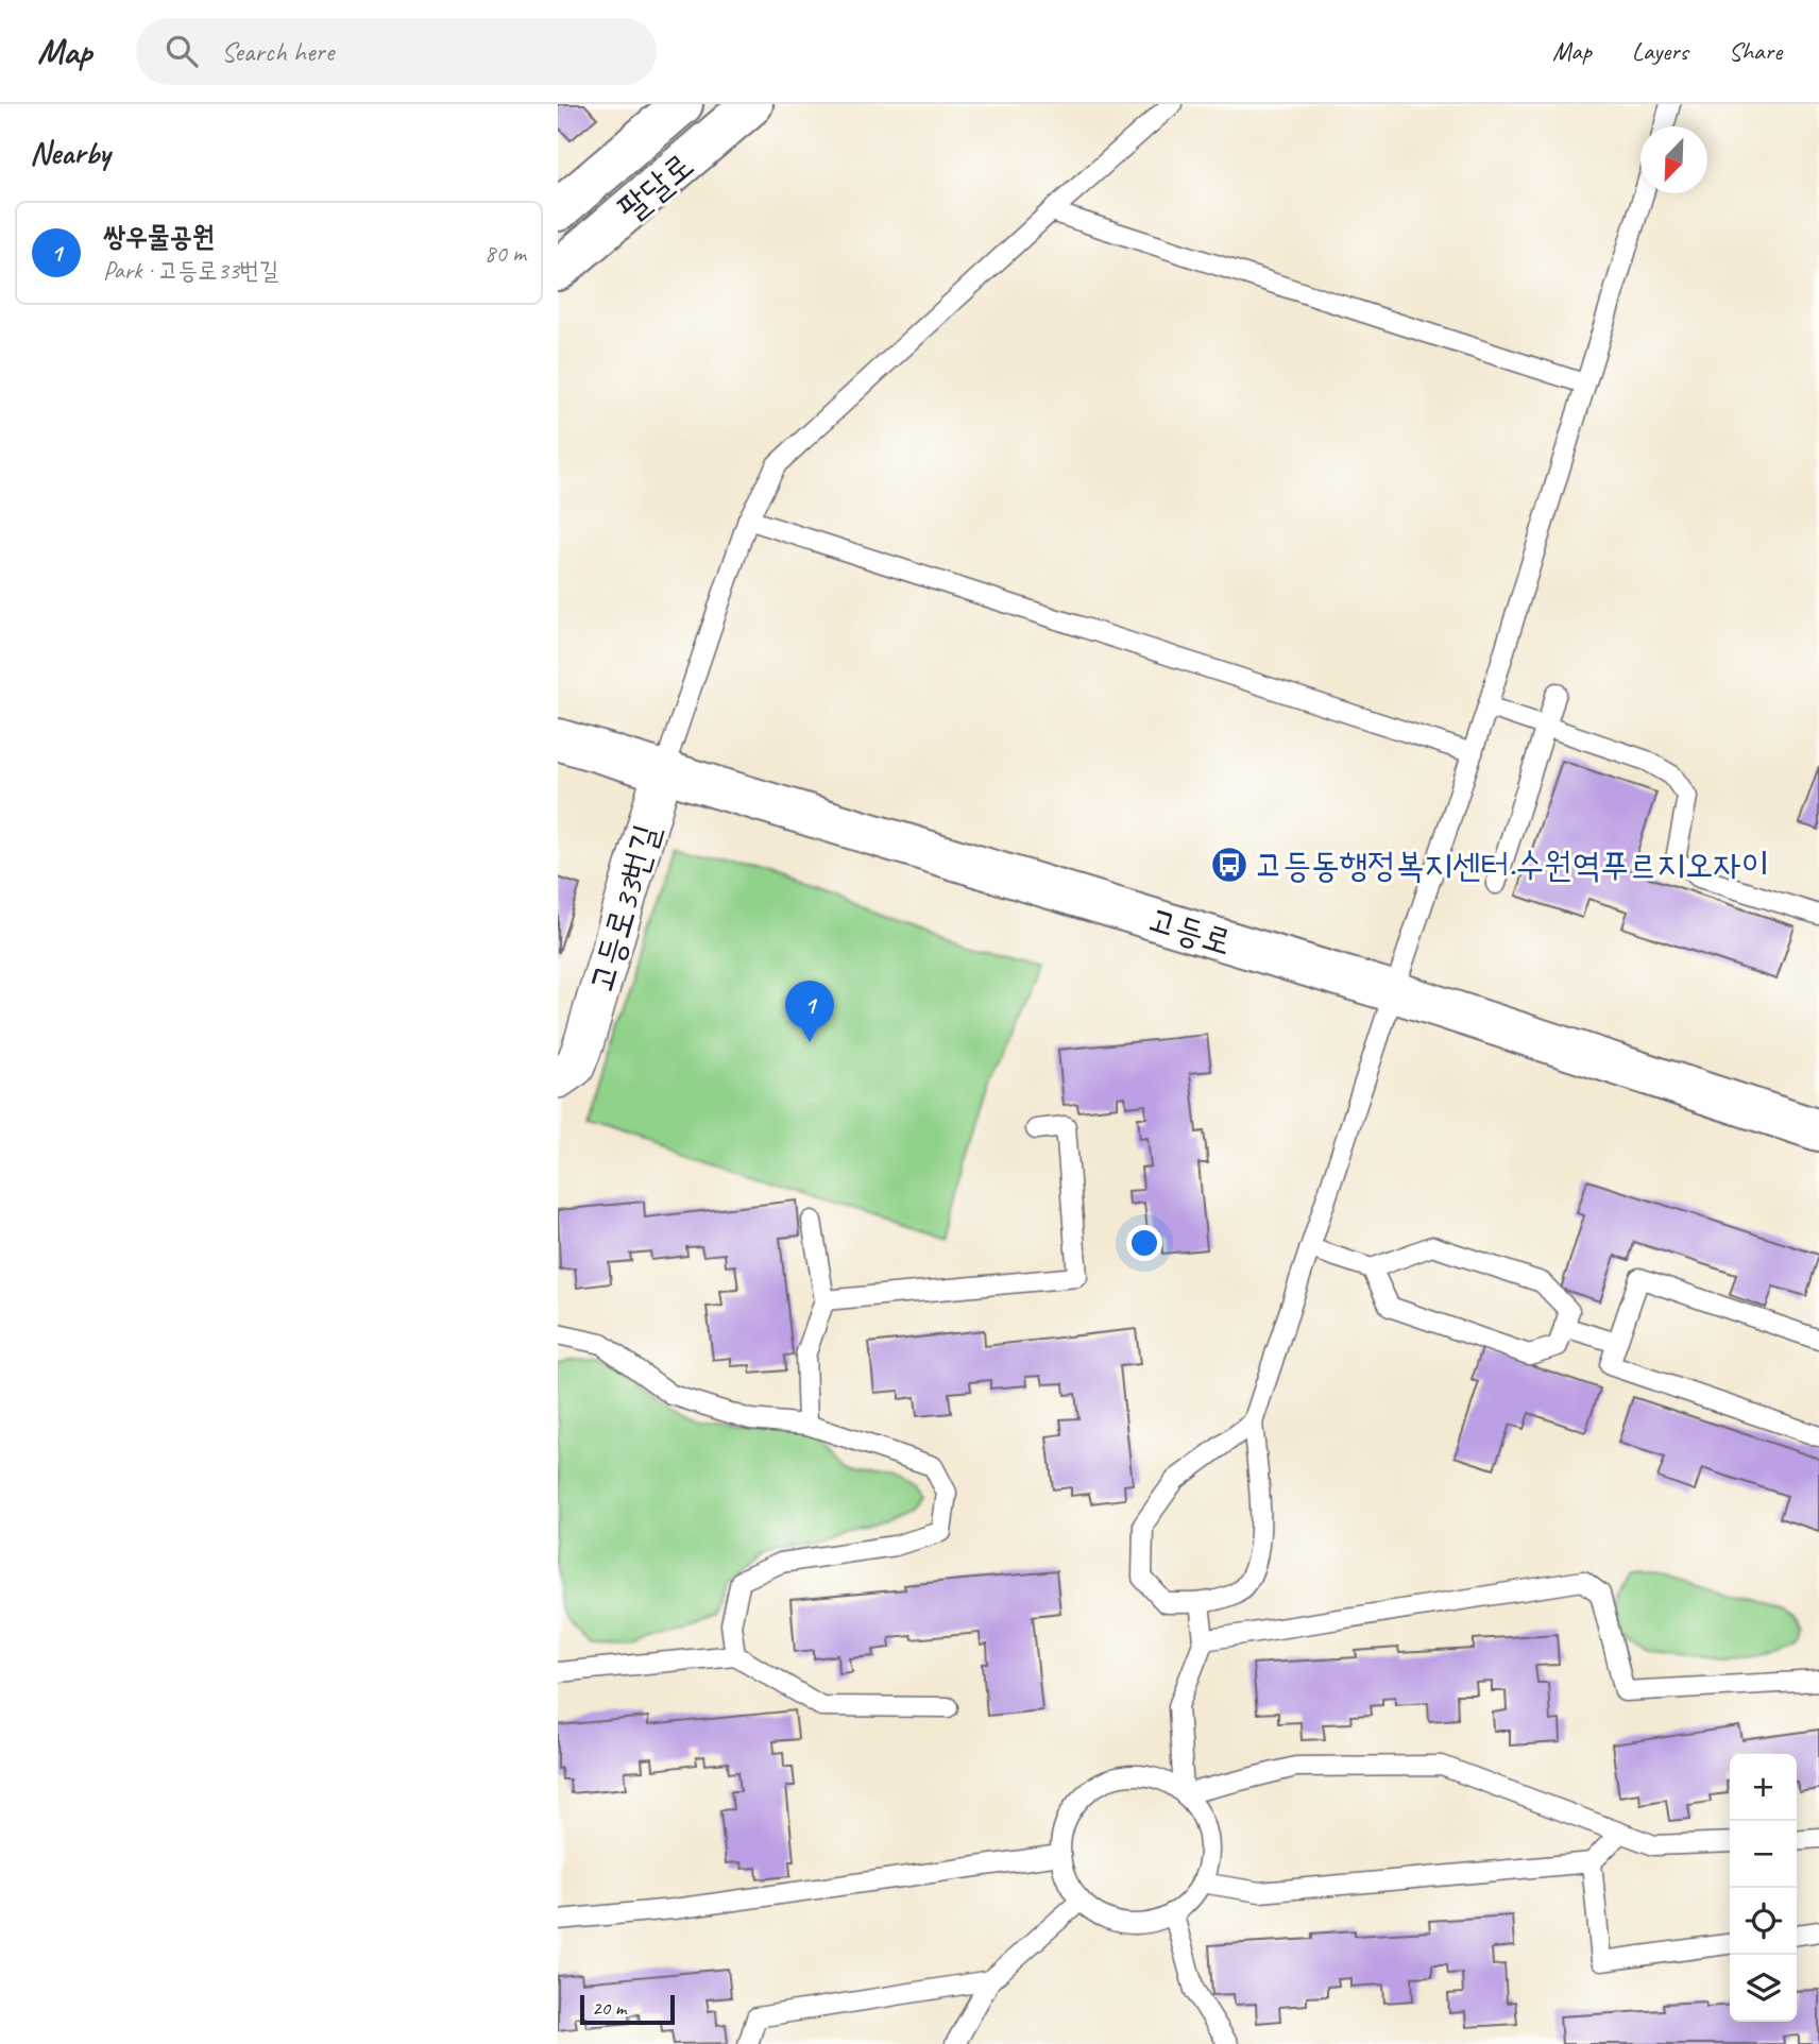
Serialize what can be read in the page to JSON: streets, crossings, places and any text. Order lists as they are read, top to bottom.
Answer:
{
  "streets": {
    "street": ["팔달로", "고등로33번길", "고등로"]
  },
  "crossings": [
    ["고등로33번길", "고등로"]
  ],
  "places": {
    "bus stop": ["고등동행정복지센터.수원역푸르지오자이"]
  },
  "scale_bar": "20 m",
  "north": "bottom left",
  "page": {
    "header": "Map",
    "search": "Search here",
    "nav": ["Map", "Layers", "Share"],
    "heading": "Nearby",
    "list": [
      {
        "mark": "1",
        "name": "쌍우물공원",
        "note": "Park · 고등로33번길",
        "value": "80 m"
      }
    ],
    "pins": "1",
    "map_buttons": ["+", "−"],
    "scale": "20 m"
  }
}
